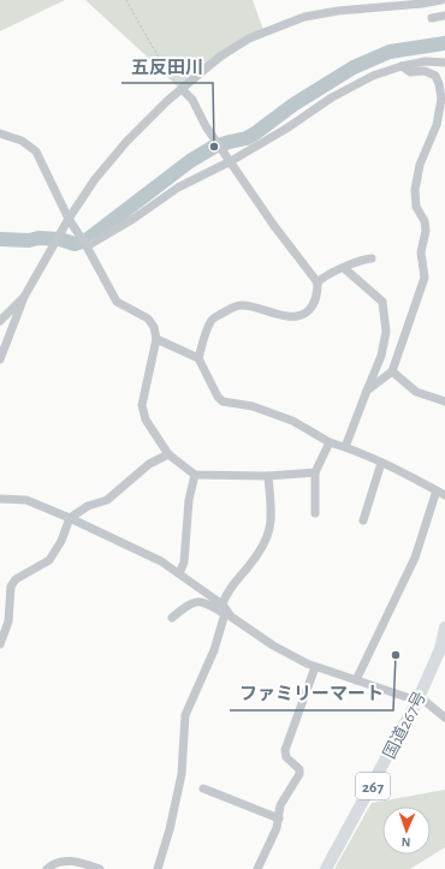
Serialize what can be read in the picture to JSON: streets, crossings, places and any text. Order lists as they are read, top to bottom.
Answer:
{
  "streets": {
    "highway": ["国道267号", "267"]
  },
  "places": ["五反田川", "ファミリーマート"],
  "north": "bottom"
}
